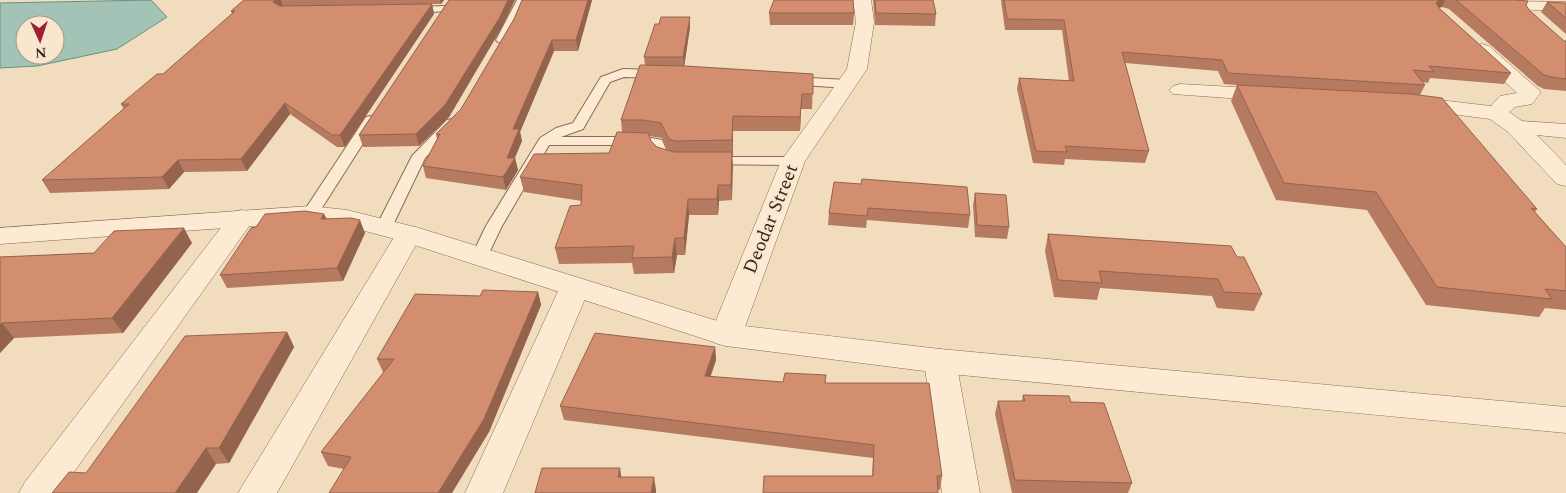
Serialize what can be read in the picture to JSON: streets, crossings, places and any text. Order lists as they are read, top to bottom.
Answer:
{
  "streets": {
    "street": ["Deodar Street"]
  },
  "north": "bottom"
}
